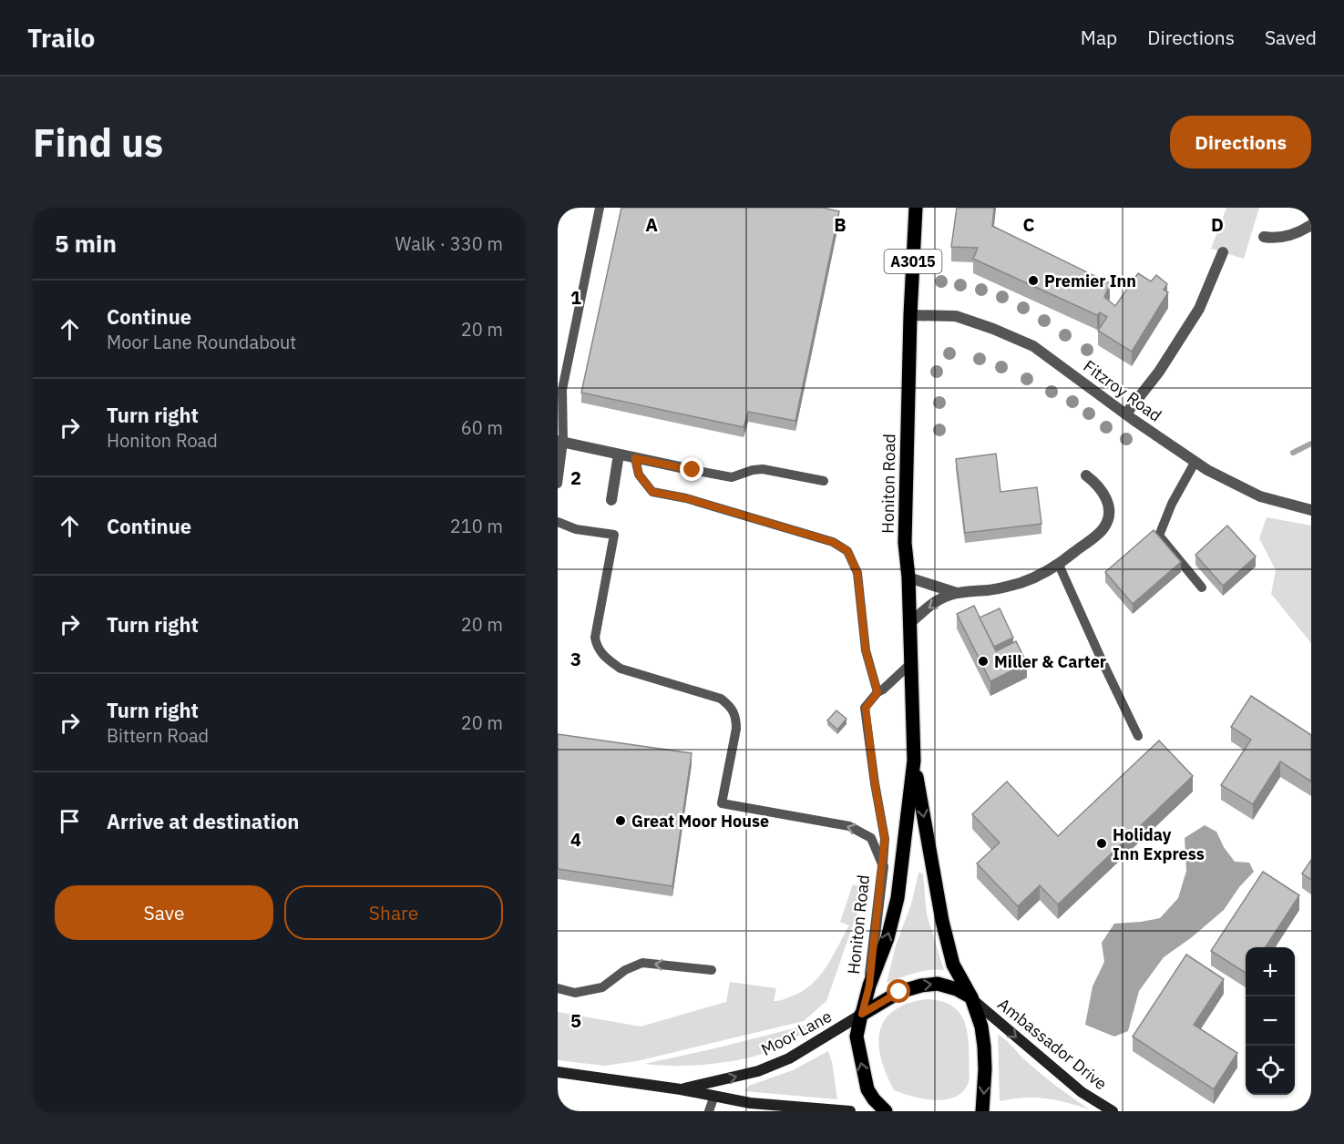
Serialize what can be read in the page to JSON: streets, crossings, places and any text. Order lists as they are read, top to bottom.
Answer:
{
  "streets": {
    "main road": [
      "A3015",
      "Honiton Road",
      "Moor Lane",
      "Ambassador Drive"
    ],
    "street": ["Fitzroy Road"]
  },
  "crossings": [
    ["Fitzroy Road", "Honiton Road"],
    ["Honiton Road", "Moor Lane"],
    ["Honiton Road", "Ambassador Drive"]
  ],
  "one_way": ["Moor Lane", "Ambassador Drive"],
  "places": [
    "Premier Inn",
    "Miller & Carter",
    "Great Moor House",
    "Holiday Inn Express"
  ],
  "page": {
    "header": "Trailo",
    "nav": ["Map", "Directions", "Saved"],
    "buttons": [
      "Directions",
      ["Save", "Share"]
    ],
    "title": "Find us",
    "heading": ["5 min", "Walk · 330 m"],
    "list": [
      ["Continue", "Moor Lane Roundabout", "20 m"],
      ["Turn right", "Honiton Road", "60 m"],
      ["Continue", "210 m"],
      ["Turn right", "20 m"],
      ["Turn right", "Bittern Road", "20 m"],
      "Arrive at destination"
    ],
    "map_buttons": ["+", "−"]
  },
  "grid": {
    "columns": [
      "A",
      "B",
      "C",
      "D"
    ],
    "rows": [
      "1",
      "2",
      "3",
      "4",
      "5"
    ]
  }
}
